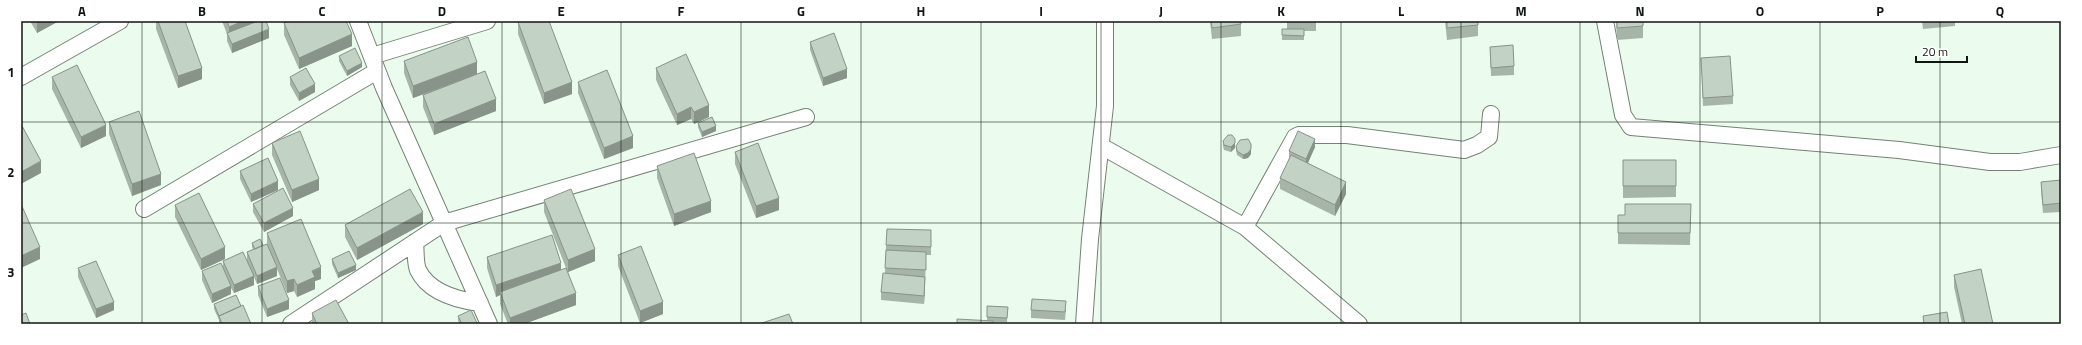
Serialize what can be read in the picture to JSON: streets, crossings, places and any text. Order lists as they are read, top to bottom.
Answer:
{
  "scale_bar": "20 m",
  "grid": {
    "columns": [
      "A",
      "B",
      "C",
      "D",
      "E",
      "F",
      "G",
      "H",
      "I",
      "J",
      "K",
      "L",
      "M",
      "N",
      "O",
      "P",
      "Q"
    ],
    "rows": ["1", "2", "3"]
  }
}
